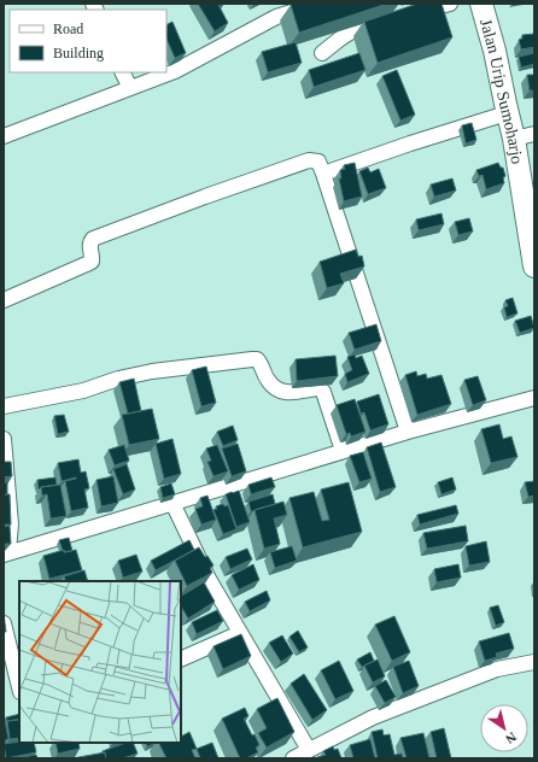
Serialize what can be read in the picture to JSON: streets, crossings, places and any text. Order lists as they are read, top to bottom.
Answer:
{
  "streets": {
    "main road": ["Jalan Urip Sumoharjo"]
  },
  "legend": ["Road", "Building"],
  "north": "bottom right"
}
